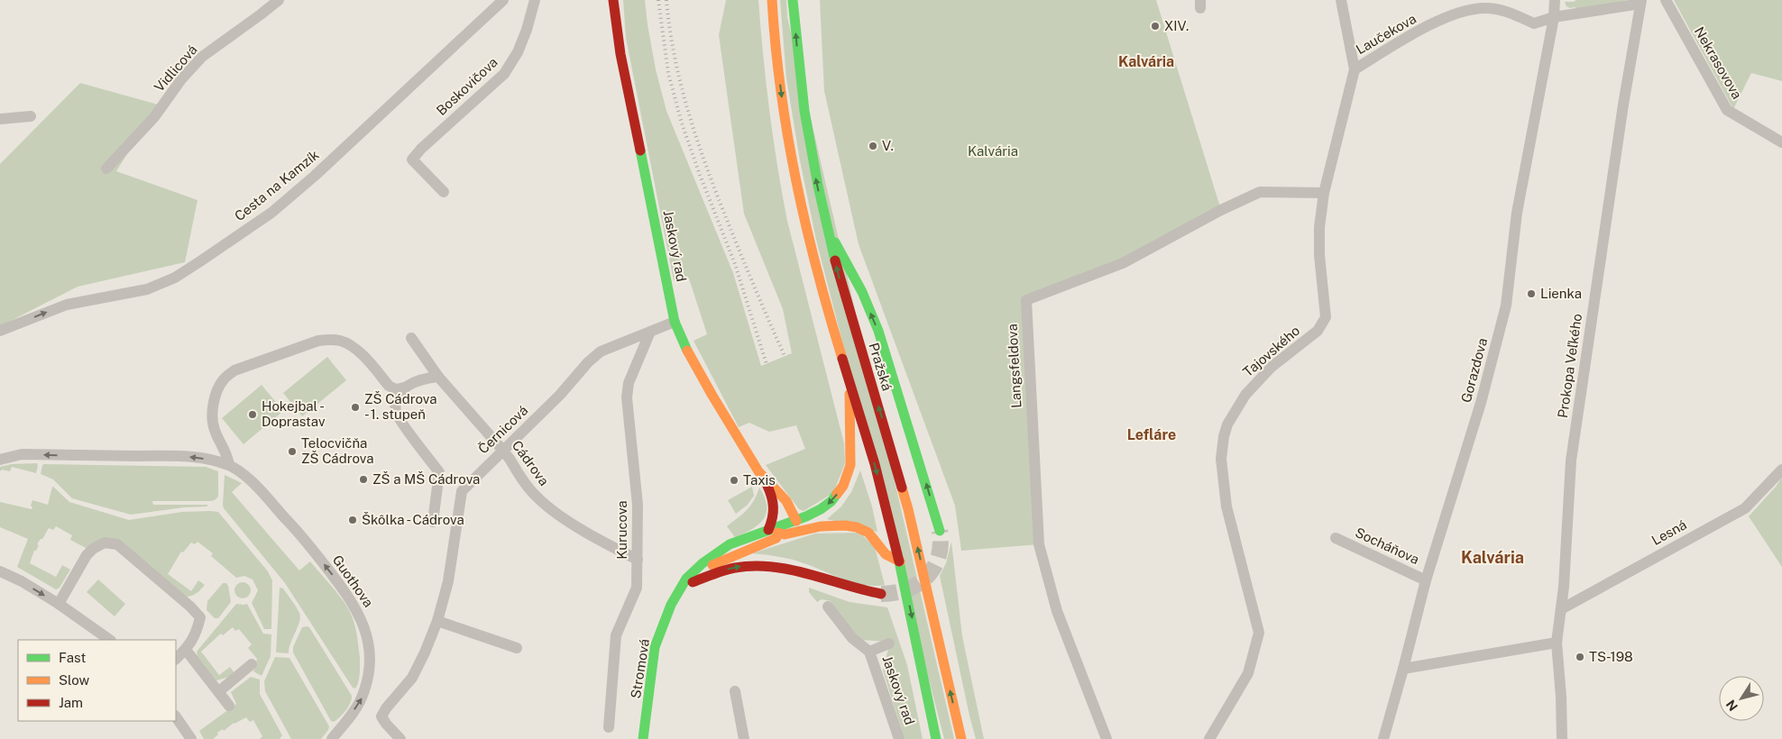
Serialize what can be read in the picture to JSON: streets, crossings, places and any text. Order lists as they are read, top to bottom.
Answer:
{
  "streets": {
    "street": [
      "Laučekova",
      "Nekrasovova",
      "Vidlicová",
      "Boskovičova",
      "Cesta na Kamzík",
      "Jaskový rad",
      "Tajovského",
      "Langsfeldova",
      "Prokopa Veľkého",
      "Pražská",
      "Gorazdova",
      "Černicová",
      "Cádrova",
      "Kurucova",
      "Lesná",
      "Socháňova",
      "Guothova",
      "Stromová"
    ]
  },
  "crossings": [
    ["Laučekova", "Tajovského"],
    ["Laučekova", "Prokopa Veľkého"],
    ["Laučekova", "Gorazdova"],
    ["Jaskový rad", "Černicová"],
    ["Jaskový rad", "Stromová"],
    ["Tajovského", "Langsfeldova"],
    ["Prokopa Veľkého", "Lesná"],
    ["Gorazdova", "Socháňova"],
    ["Černicová", "Kurucova"],
    ["Cádrova", "Kurucova"]
  ],
  "one_way": ["Cesta na Kamzík"],
  "districts": ["Kalvária", "Lefláre", "Kalvária"],
  "parks": ["Kalvária"],
  "places": [
    "XIV.",
    "V.",
    "Lienka",
    "ZŠ Cádrova - 1. stupeň",
    "Hokejbal - Doprastav",
    "Telocvičňa ZŠ Cádrova",
    "ZŠ a MŠ Cádrova",
    "Taxis",
    "Škôlka - Cádrova",
    "TS-198"
  ],
  "legend": ["Fast", "Slow", "Jam"],
  "north": "bottom left"
}
